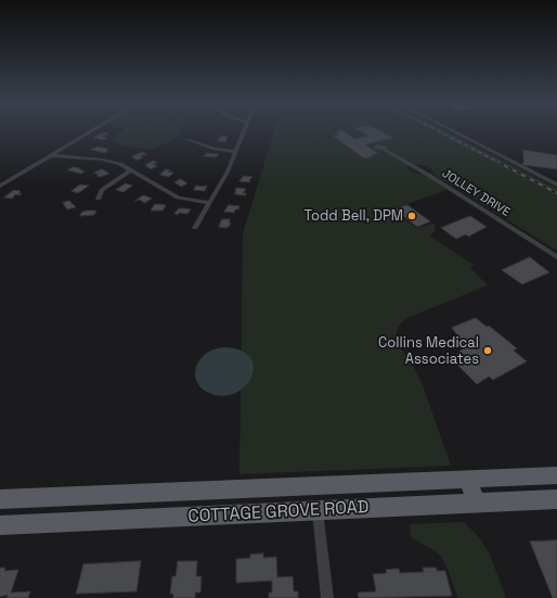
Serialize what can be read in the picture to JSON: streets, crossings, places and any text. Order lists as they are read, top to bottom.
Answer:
{
  "streets": {
    "main road": ["COTTAGE GROVE ROAD"],
    "street": ["JOLLEY DRIVE"]
  },
  "places": ["Todd Bell, DPM", "Collins Medical Associates"]
}
